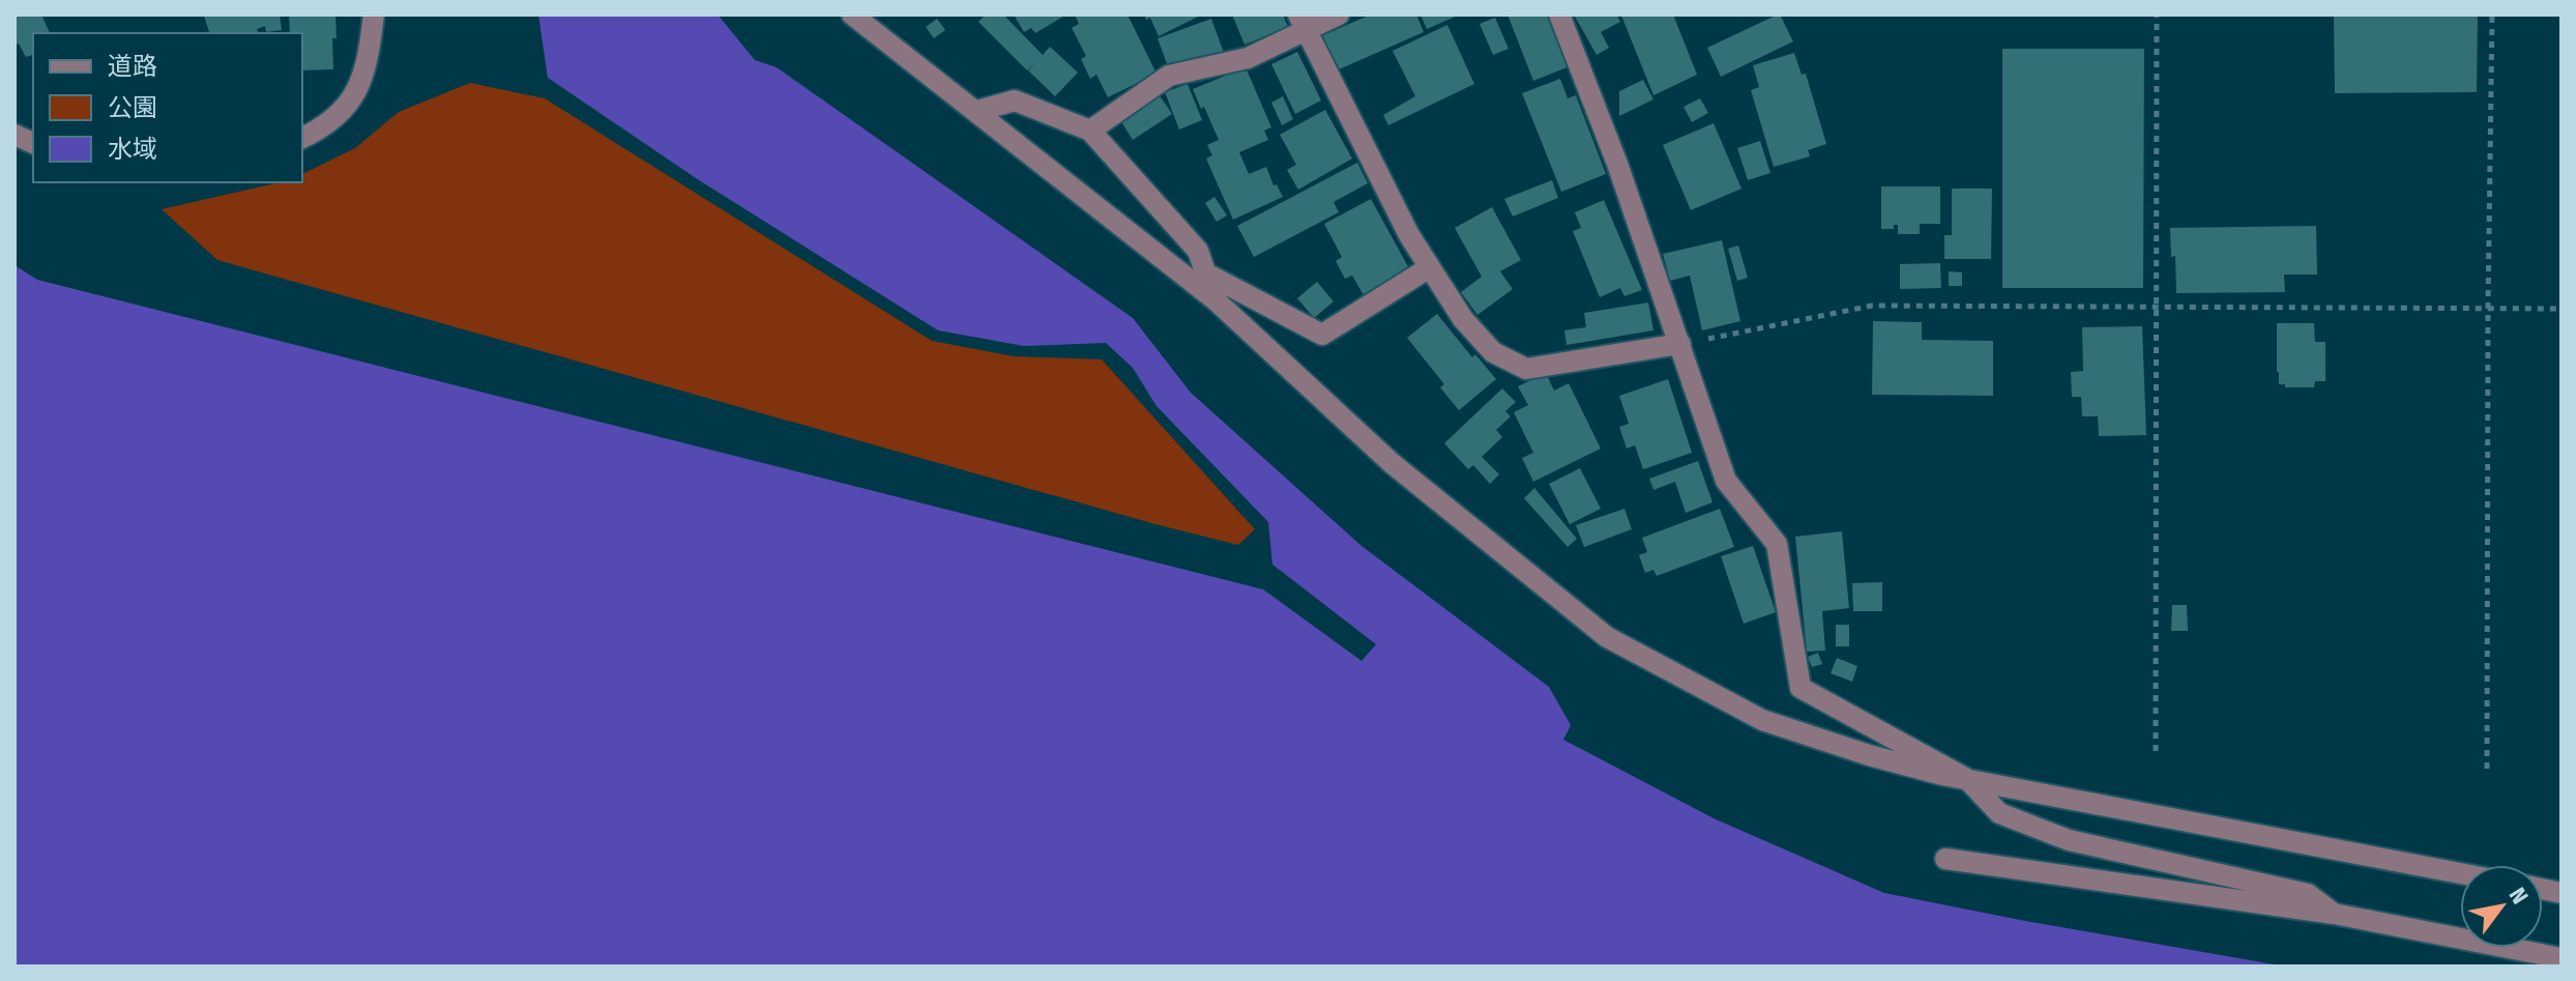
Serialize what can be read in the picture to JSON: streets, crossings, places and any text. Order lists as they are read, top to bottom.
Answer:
{
  "legend": ["道路", "公園", "水域"],
  "north": "top right"
}
